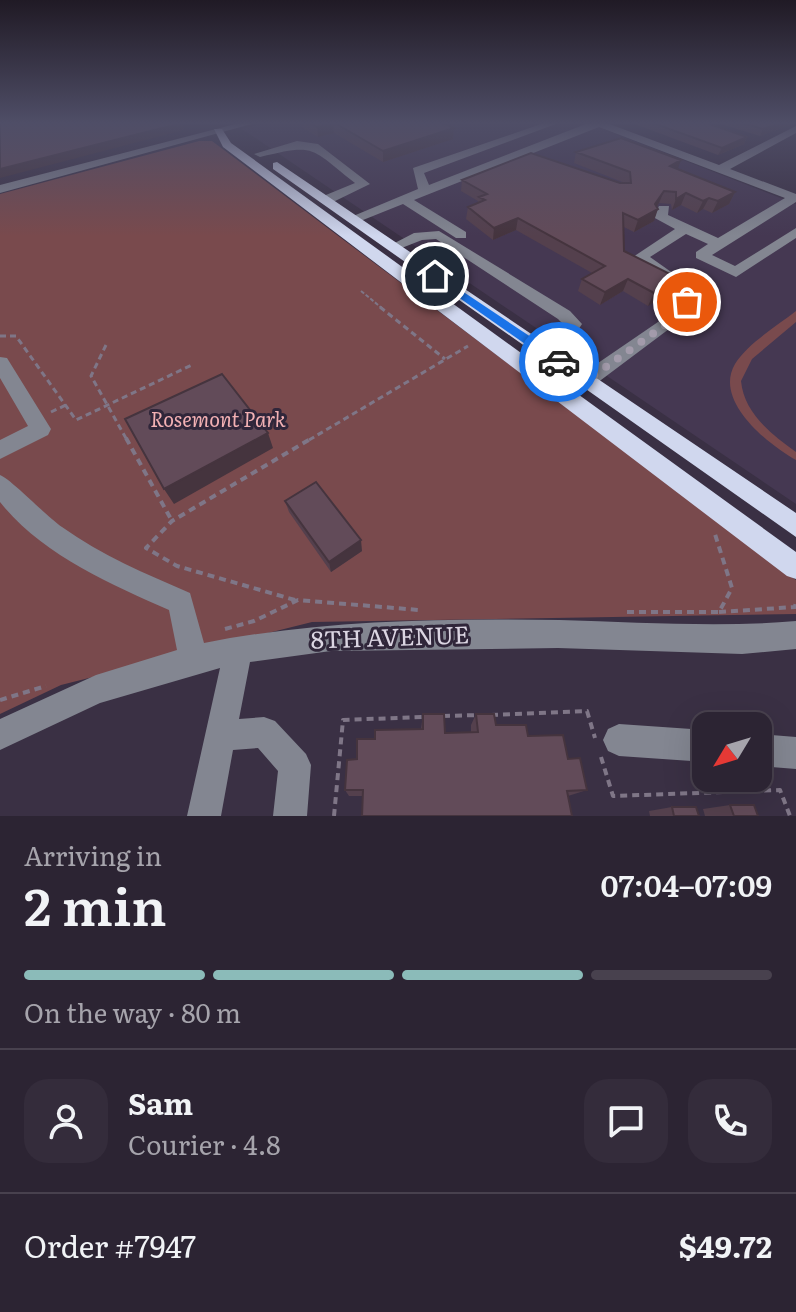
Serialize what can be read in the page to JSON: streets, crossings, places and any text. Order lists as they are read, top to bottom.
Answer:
{
  "streets": {
    "street": ["8TH AVENUE"]
  },
  "parks": ["Rosemont Park"],
  "north": "bottom left",
  "page": {
    "heading": ["2 min", "Arriving in", "07:04–07:09"],
    "panel": [
      "Sam",
      "Courier · 4.8",
      "Order #7947",
      "$49.72"
    ],
    "bar": "On the way · 80 m"
  }
}
